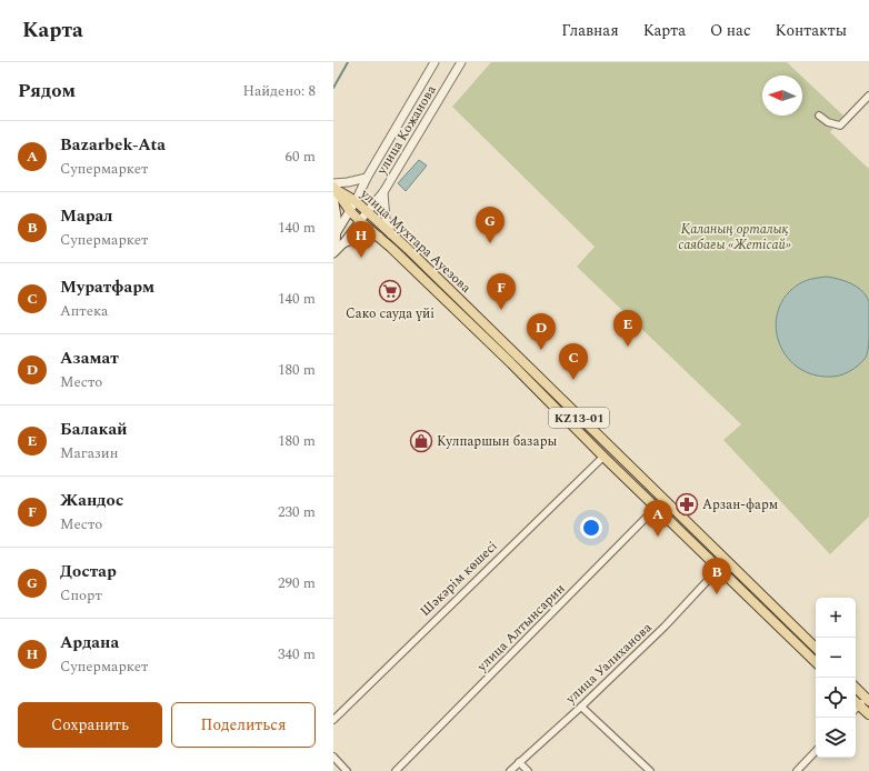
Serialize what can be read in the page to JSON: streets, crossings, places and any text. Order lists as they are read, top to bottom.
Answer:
{
  "streets": {
    "main road": ["улица Мухтара Ауезова", "KZ13-01"],
    "street": [
      "улица Кожанова",
      "Шәкәрім көшесі",
      "улица Алтынсарин",
      "улица Уалиханова"
    ]
  },
  "crossings": [
    ["улица Кожанова", "улица Мухтара Ауезова"],
    ["улица Мухтара Ауезова", "Шәкәрім көшесі"],
    ["улица Мухтара Ауезова", "улица Алтынсарин"],
    ["улица Мухтара Ауезова", "улица Уалиханова"]
  ],
  "parks": ["Қаланың орталық саябағы «Жетісай»"],
  "places": {
    "supermarket": ["Сако сауда үйі"],
    "shop": ["Кулпаршын базары"],
    "pharmacy": ["Арзан-фарм"]
  },
  "north": "left",
  "page": {
    "header": "Карта",
    "nav": [
      "Главная",
      "Карта",
      "О нас",
      "Контакты"
    ],
    "heading": ["Рядом", "Найдено: 8"],
    "list": [
      {
        "mark": "A",
        "name": "Bazarbek-Ata",
        "note": "Супермаркет",
        "value": "60 m"
      },
      {
        "mark": "B",
        "name": "Марал",
        "note": "Супермаркет",
        "value": "140 m"
      },
      {
        "mark": "C",
        "name": "Муратфарм",
        "note": "Аптека",
        "value": "140 m"
      },
      {
        "mark": "D",
        "name": "Азамат",
        "note": "Место",
        "value": "180 m"
      },
      {
        "mark": "E",
        "name": "Балакай",
        "note": "Магазин",
        "value": "180 m"
      },
      {
        "mark": "F",
        "name": "Жандос",
        "note": "Место",
        "value": "230 m"
      },
      {
        "mark": "G",
        "name": "Достар",
        "note": "Спорт",
        "value": "290 m"
      },
      {
        "mark": "H",
        "name": "Ардана",
        "note": "Супермаркет",
        "value": "340 m"
      }
    ],
    "pins": [
      "G",
      "H",
      "F",
      "E",
      "D",
      "C",
      "A",
      "B"
    ],
    "map_buttons": ["+", "−"],
    "buttons": ["Сохранить", "Поделиться"]
  }
}
